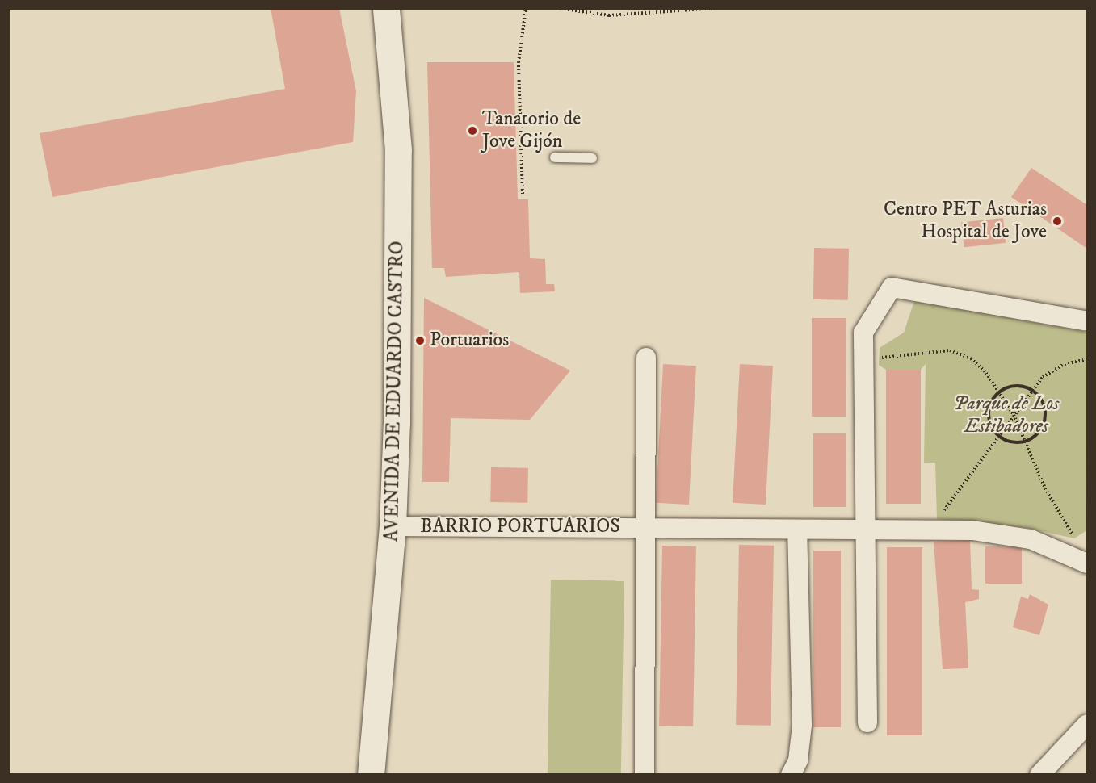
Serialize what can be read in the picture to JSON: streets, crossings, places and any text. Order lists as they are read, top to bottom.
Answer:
{
  "streets": {
    "street": ["AVENIDA DE EDUARDO CASTRO", "BARRIO PORTUARIOS"]
  },
  "crossings": [
    ["AVENIDA DE EDUARDO CASTRO", "BARRIO PORTUARIOS"]
  ],
  "parks": ["Parque de Los Estibadores"],
  "places": ["Tanatorio de Jove Gijón", "Centro PET Asturias Hospital de Jove", "Portuarios"]
}
